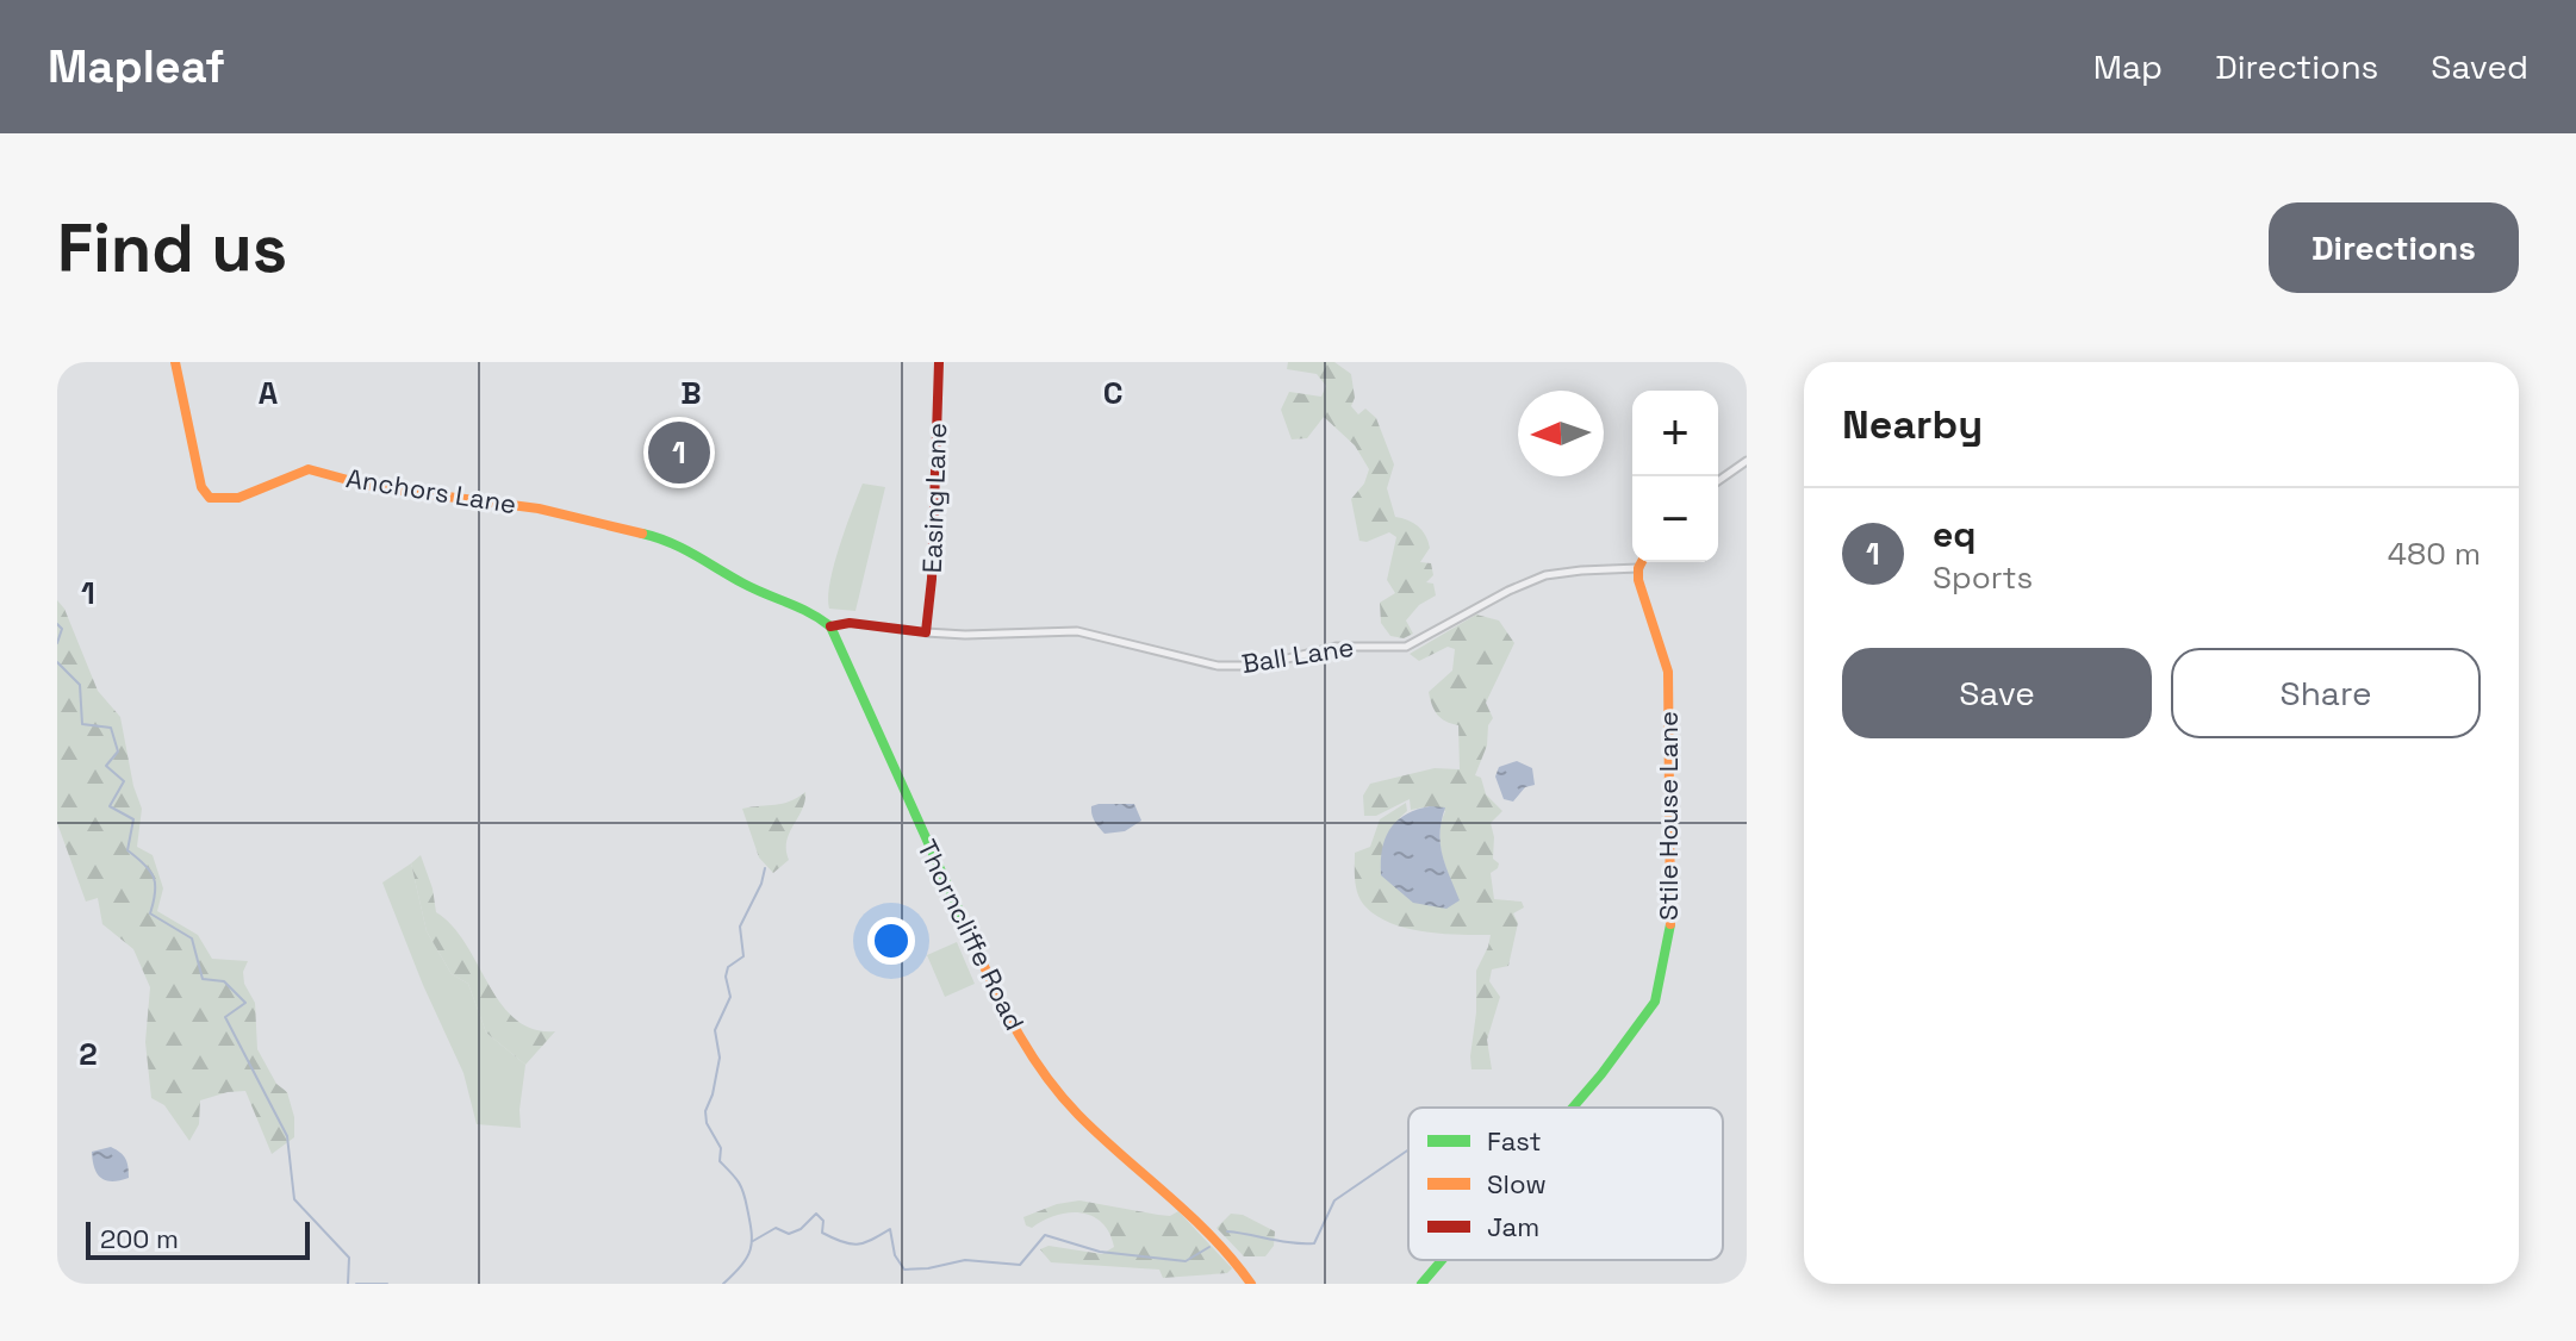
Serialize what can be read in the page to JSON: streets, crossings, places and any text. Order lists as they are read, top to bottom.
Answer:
{
  "streets": {
    "street": [
      "Anchors Lane",
      "Easing Lane",
      "Ball Lane",
      "Stile House Lane",
      "Thorncliffe Road"
    ]
  },
  "crossings": [
    ["Anchors Lane", "Ball Lane"],
    ["Anchors Lane", "Thorncliffe Road"],
    ["Easing Lane", "Ball Lane"],
    ["Ball Lane", "Stile House Lane"],
    ["Ball Lane", "Thorncliffe Road"]
  ],
  "legend": ["Fast", "Slow", "Jam"],
  "scale_bar": "200 m",
  "north": "left",
  "page": {
    "header": "Mapleaf",
    "nav": ["Map", "Directions", "Saved"],
    "buttons": [
      "Directions",
      ["Save", "Share"]
    ],
    "title": "Find us",
    "heading": "Nearby",
    "map_buttons": ["+", "−"],
    "pins": "1",
    "list": [
      {
        "mark": "1",
        "name": "eq",
        "note": "Sports",
        "value": "480 m"
      }
    ],
    "scale": "200 m"
  },
  "grid": {
    "columns": ["A", "B", "C"],
    "rows": ["1", "2"]
  }
}
